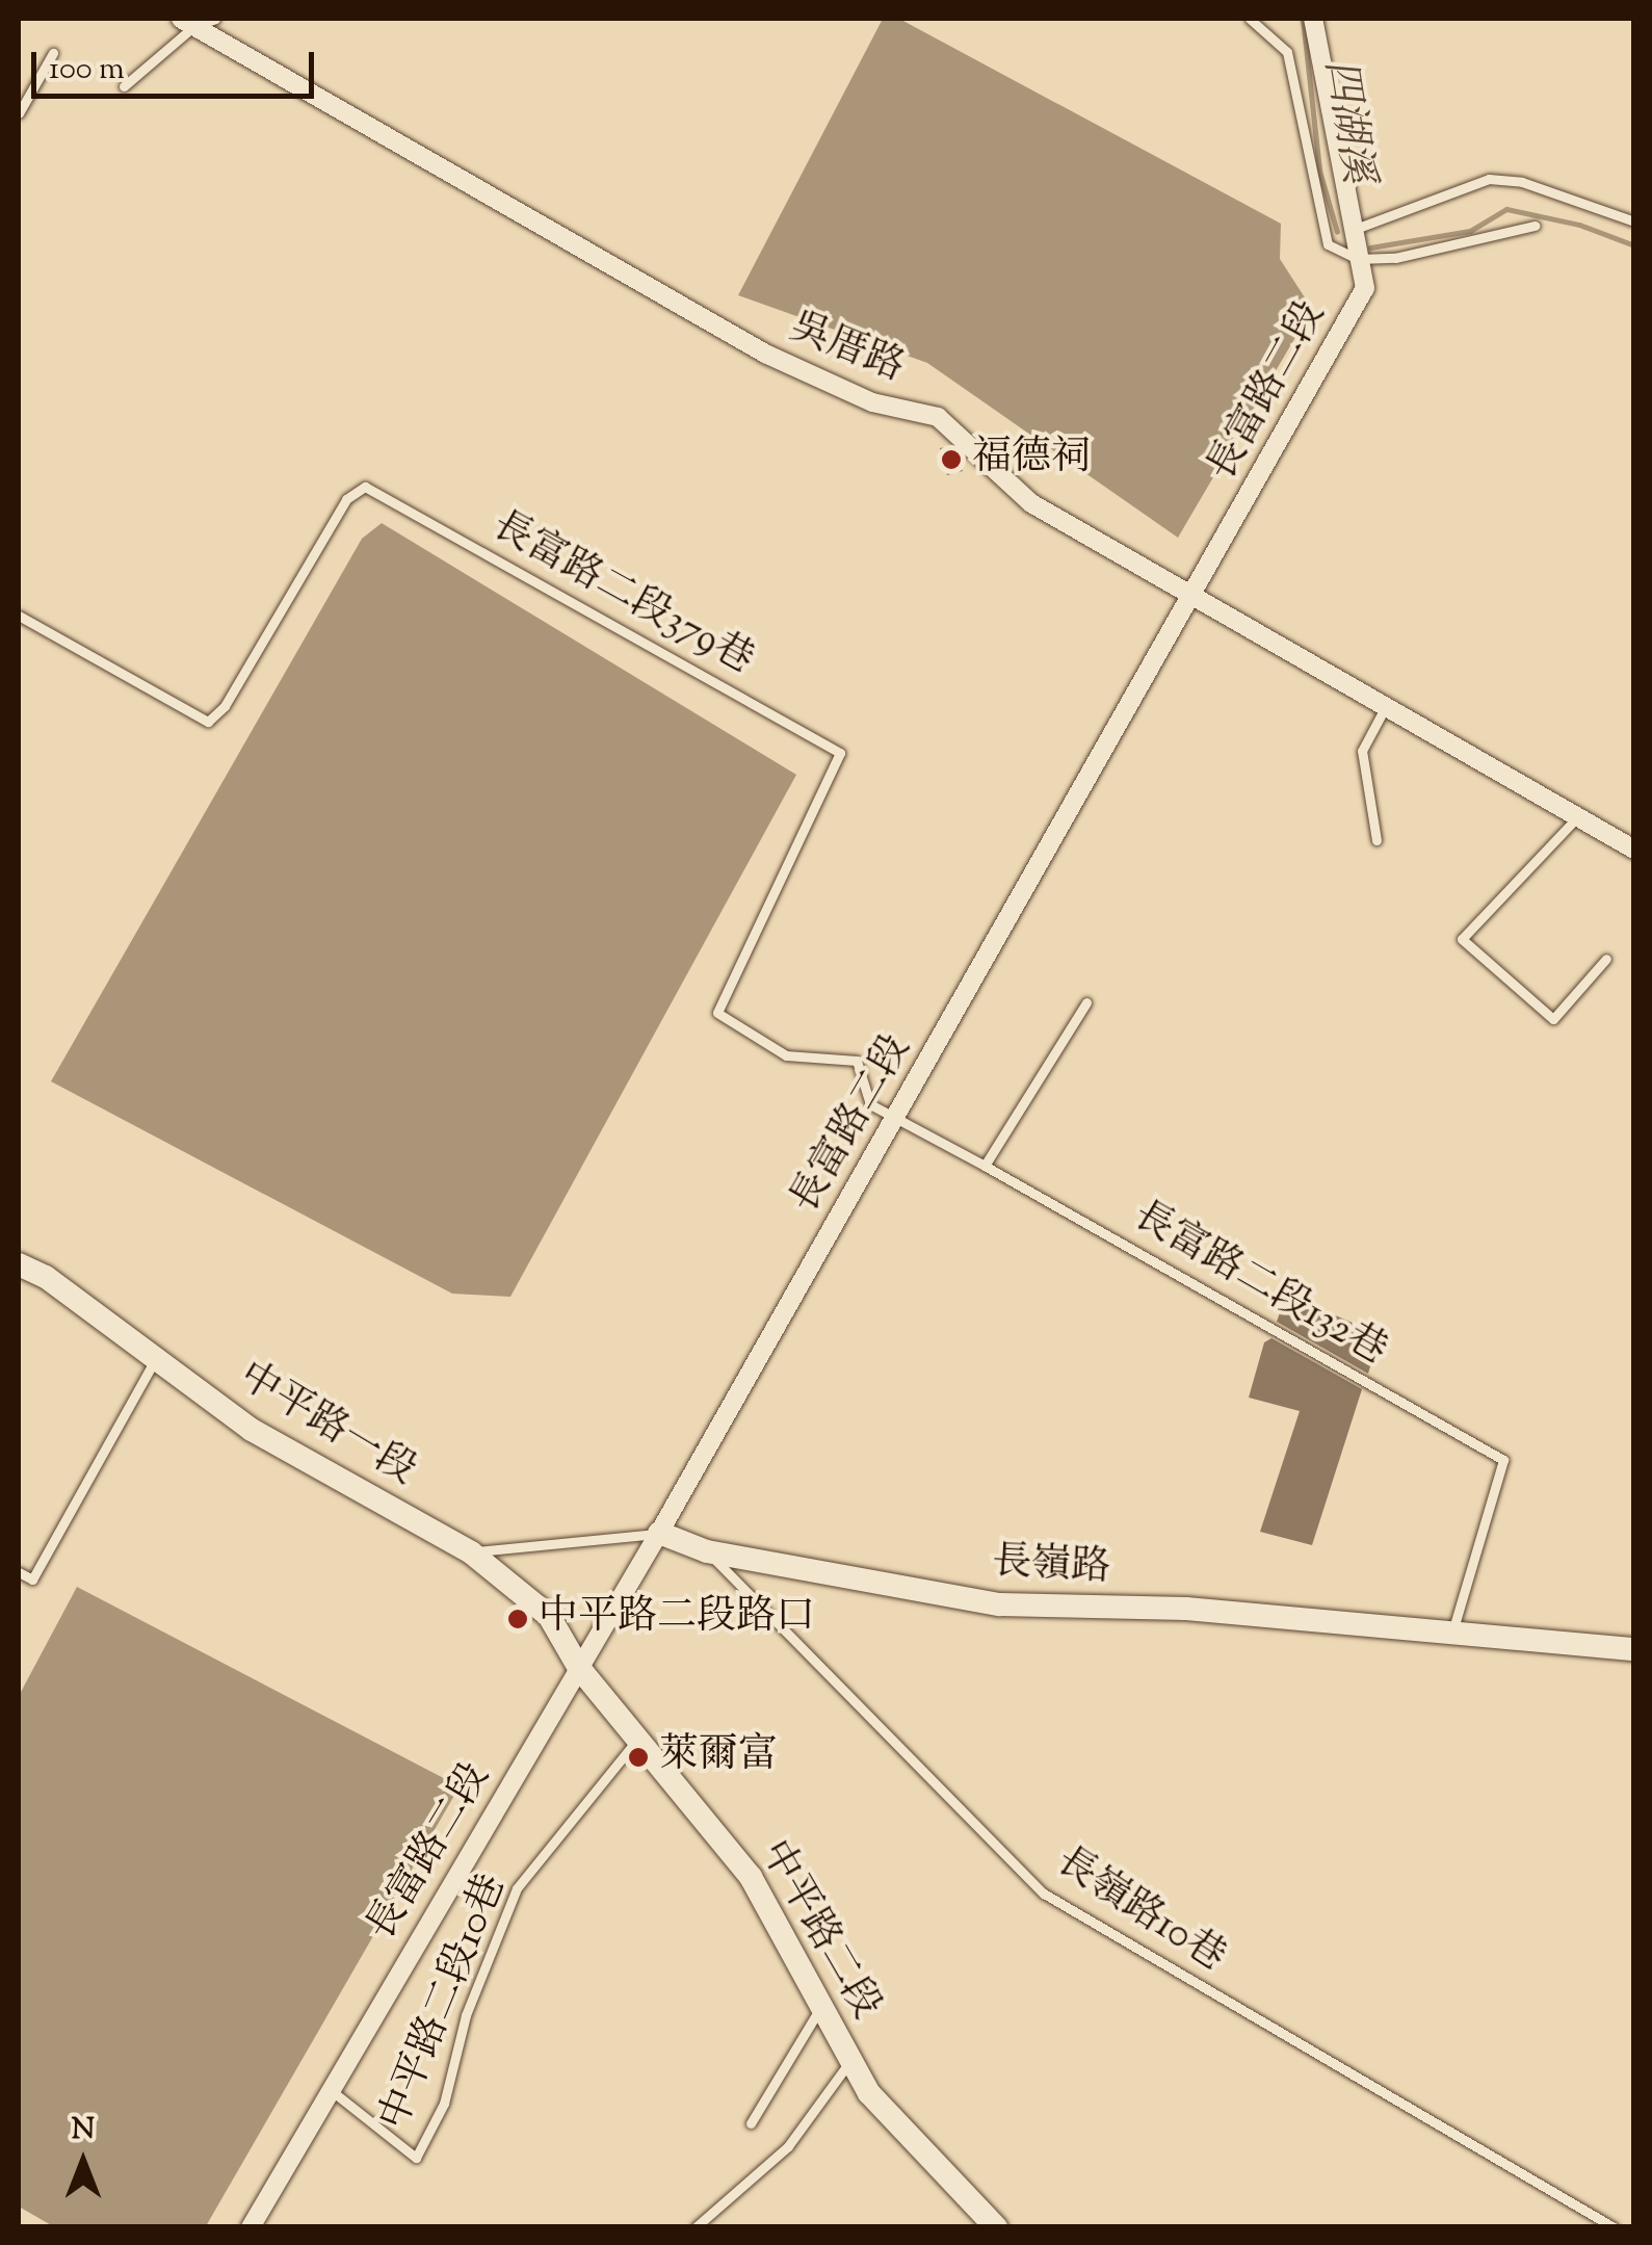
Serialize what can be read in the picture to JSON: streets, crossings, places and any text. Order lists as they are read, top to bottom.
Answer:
{
  "streets": {
    "street": [
      "吳厝路",
      "長富路二段",
      "中平路一段",
      "長嶺路",
      "中平路二段"
    ],
    "lane": [
      "長富路二段379巷",
      "長富路二段132巷",
      "長嶺路10巷",
      "中平路二段10巷"
    ]
  },
  "crossings": [
    ["吳厝路", "長富路二段"],
    ["長富路二段", "長富路二段379巷"],
    ["長富路二段", "長富路二段132巷"],
    ["長富路二段", "中平路一段"],
    ["長富路二段", "長嶺路"],
    ["長富路二段", "中平路二段"],
    ["長富路二段", "中平路二段10巷"],
    ["長富路二段379巷", "長富路二段132巷"],
    ["長富路二段132巷", "長嶺路"],
    ["中平路一段", "長嶺路"],
    ["中平路一段", "中平路二段"],
    ["長嶺路", "長嶺路10巷"],
    ["中平路二段", "中平路二段10巷"]
  ],
  "water": ["四湖溪"],
  "places": ["福德祠", "中平路二段路口", "萊爾富"],
  "scale_bar": "100 m",
  "north": "top"
}
